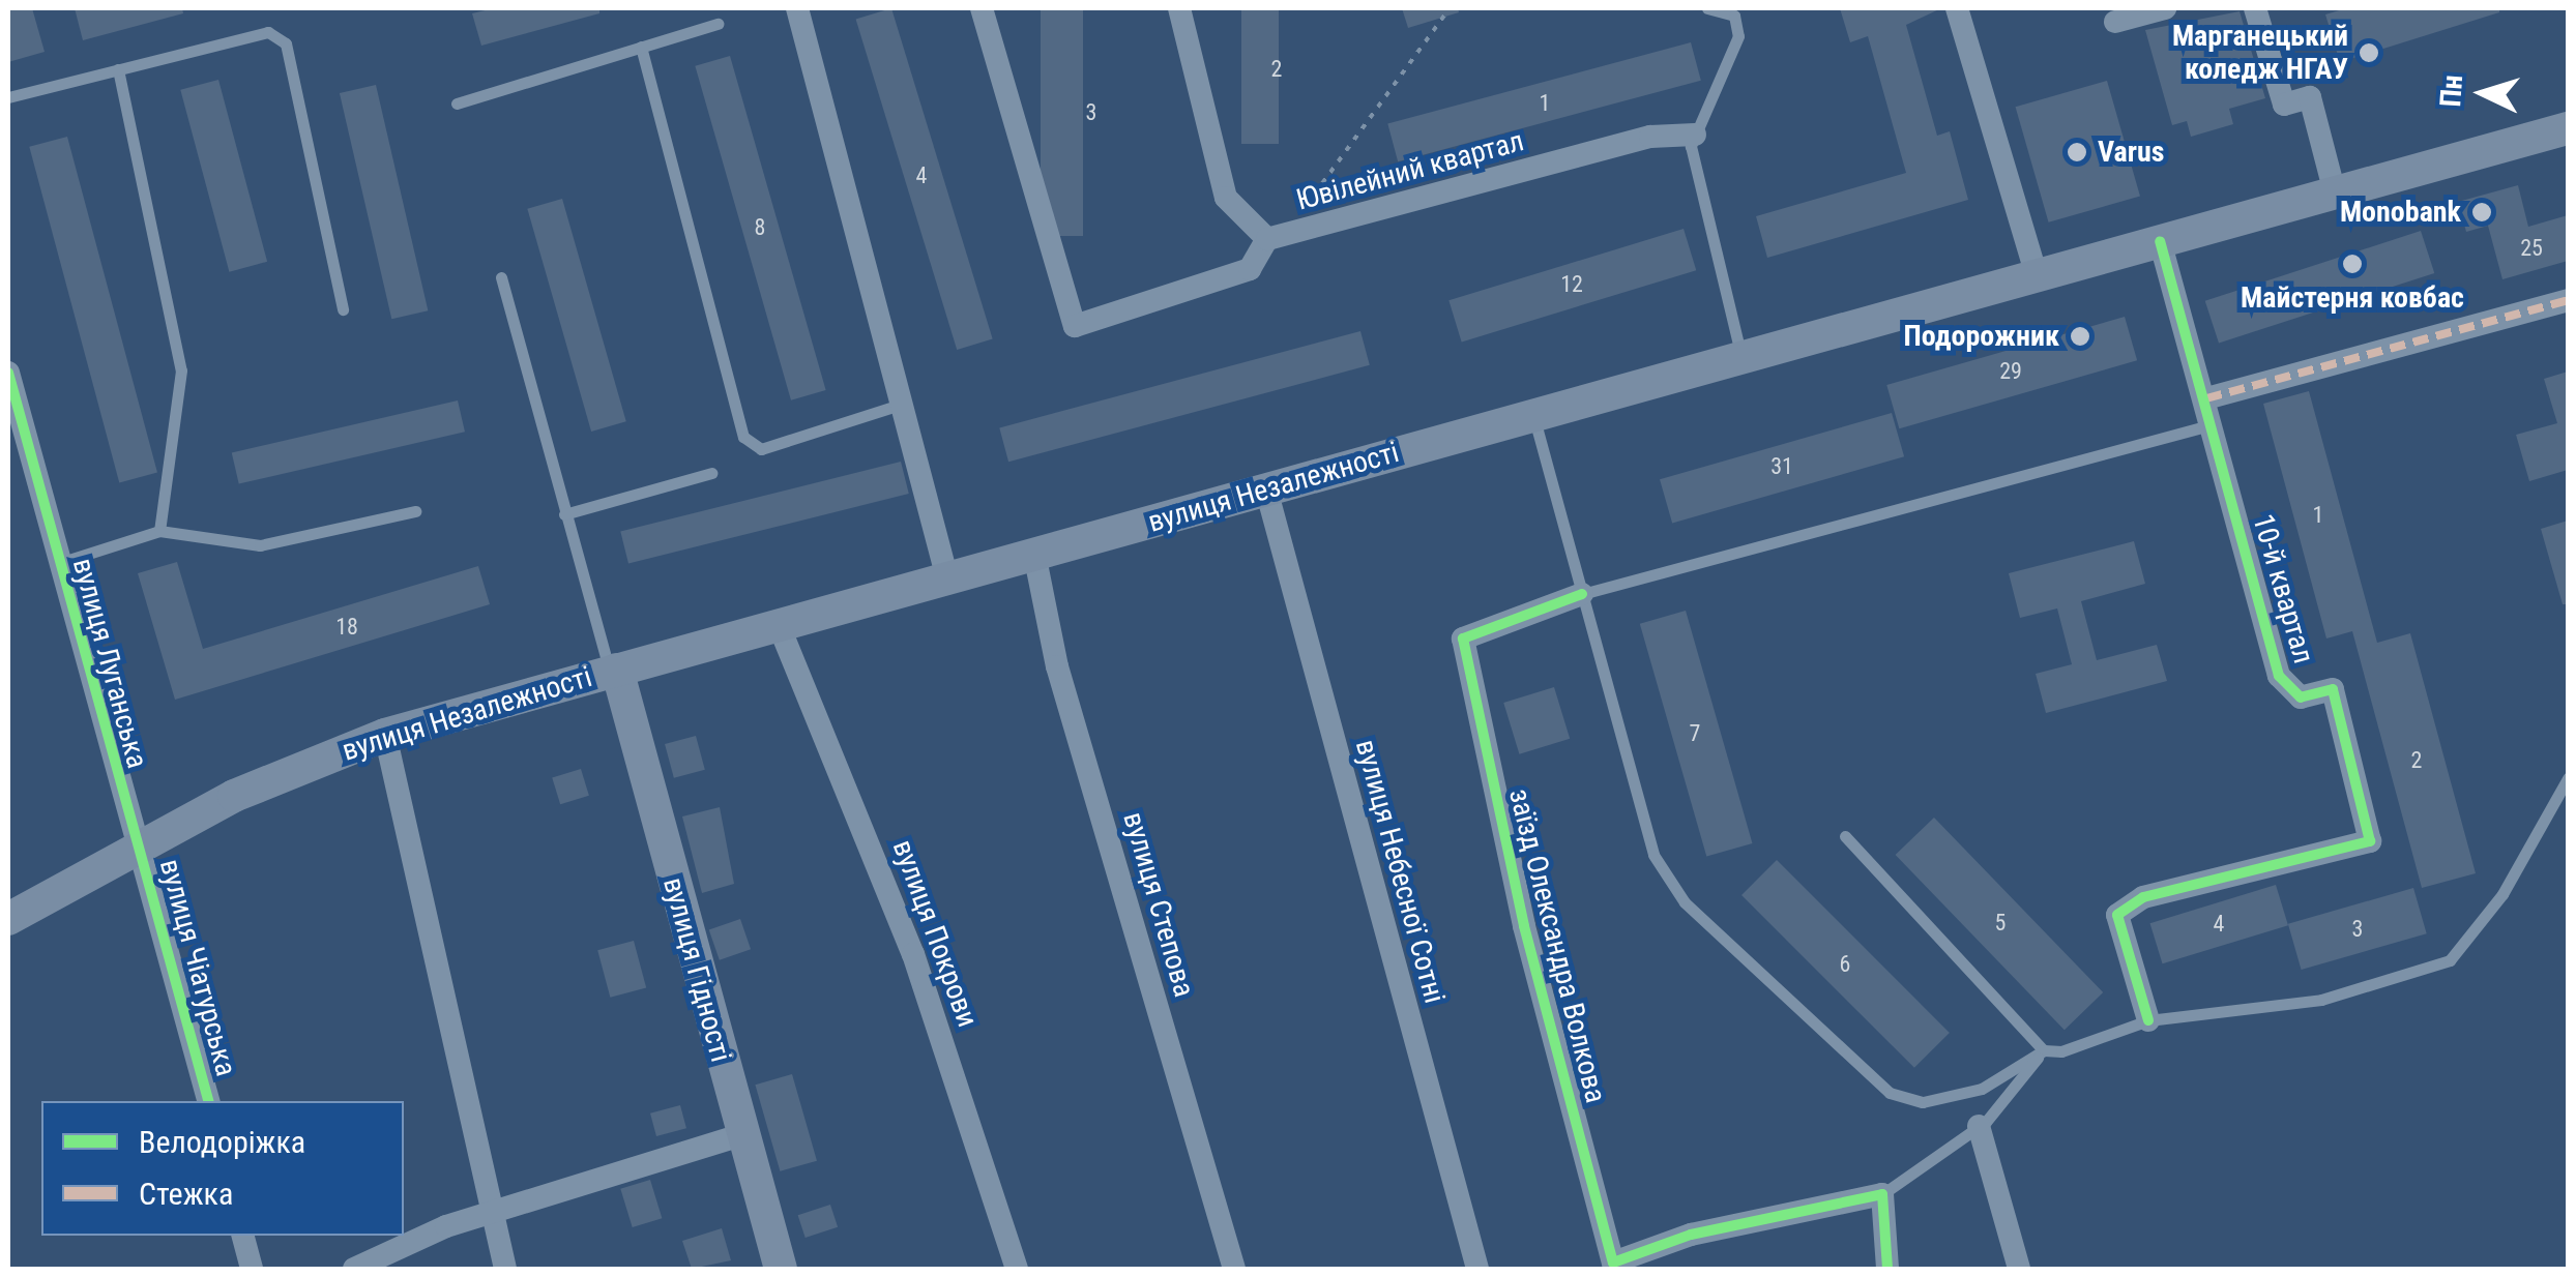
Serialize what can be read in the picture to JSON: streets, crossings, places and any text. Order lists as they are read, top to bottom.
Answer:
{
  "streets": {
    "main road": ["вулиця Незалежності", "вулиця Гідності"],
    "street": [
      "Ювілейний квартал",
      "10-й квартал",
      "вулиця Луганська",
      "вулиця Небесної Сотні",
      "вулиця Степова",
      "вулиця Покрови",
      "заїзд Олександра Волкова",
      "вулиця Чіатурська"
    ]
  },
  "crossings": [
    ["вулиця Незалежності", "10-й квартал"],
    ["вулиця Незалежності", "вулиця Луганська"],
    ["вулиця Незалежності", "вулиця Небесної Сотні"],
    ["вулиця Незалежності", "вулиця Степова"],
    ["вулиця Незалежності", "вулиця Покрови"],
    ["вулиця Незалежності", "вулиця Чіатурська"],
    ["вулиця Незалежності", "вулиця Гідності"],
    ["вулиця Луганська", "вулиця Чіатурська"]
  ],
  "places": [
    "Марганецький коледж НГАУ",
    "Varus",
    "Monobank",
    "Майстерня ковбас",
    "Подорожник"
  ],
  "house_numbers": [
    "2",
    "1",
    "3",
    "4",
    "8",
    "25",
    "12",
    "29",
    "31",
    "1",
    "18",
    "7",
    "2",
    "5",
    "4",
    "3",
    "6"
  ],
  "legend": ["Велодоріжка", "Стежка"],
  "north": "left"
}
